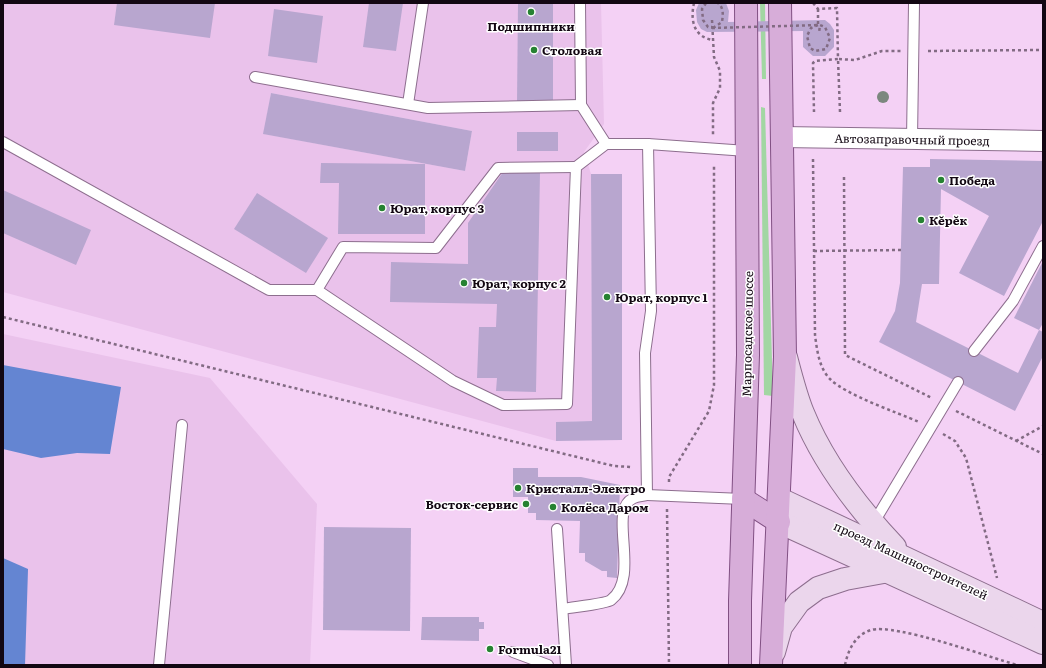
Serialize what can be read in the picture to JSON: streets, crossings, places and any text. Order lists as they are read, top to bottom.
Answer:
{
  "streets": {
    "main road": ["Марпосадское шоссе", "проезд Машиностроителей"],
    "street": ["Автозаправочный проезд"]
  },
  "places": [
    "Подшипники",
    "Столовая",
    "Победа",
    "Юрат, корпус 3",
    "Кӗрӗк",
    "Юрат, корпус 2",
    "Юрат, корпус 1",
    "Кристалл-Электро",
    "Восток-сервис",
    "Колёса Даром",
    "Formula21"
  ]
}
